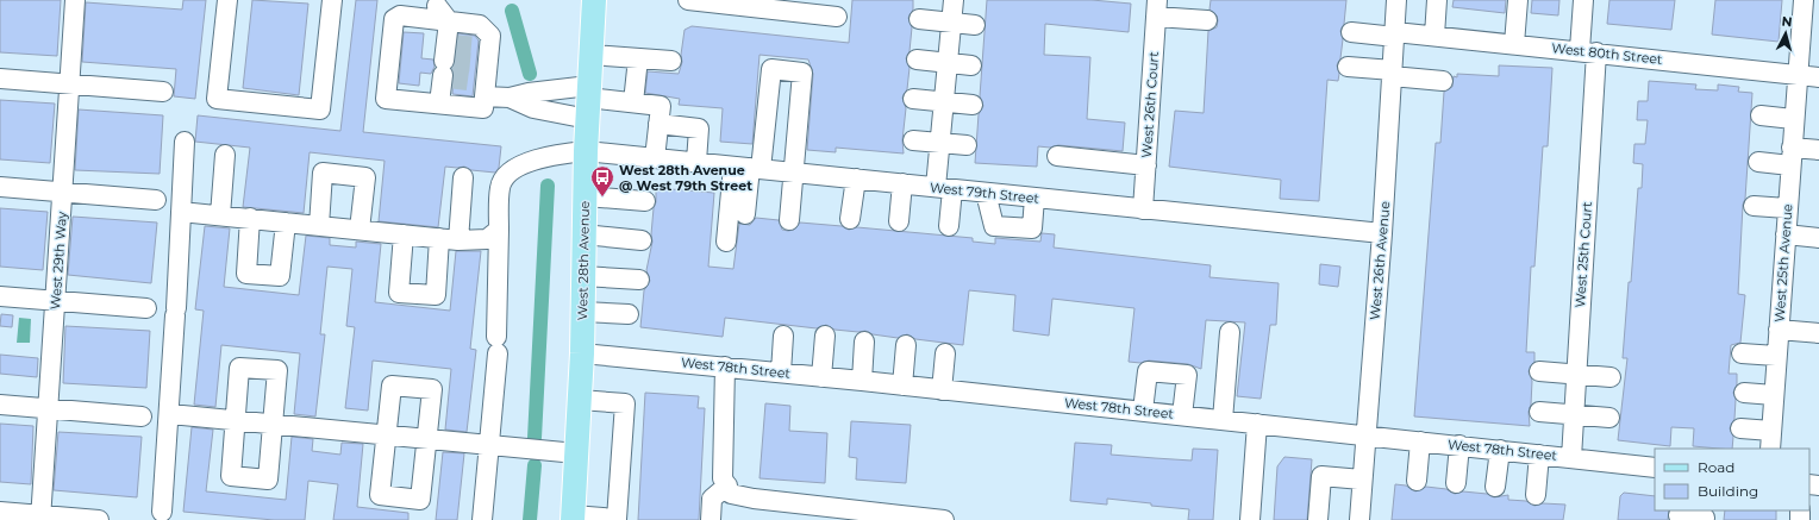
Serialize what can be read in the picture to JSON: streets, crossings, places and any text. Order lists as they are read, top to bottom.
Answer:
{
  "streets": {
    "main road": ["West 28th Avenue"],
    "street": [
      "West 80th Street",
      "West 26th Court",
      "West 79th Street",
      "West 25th Court",
      "West 29th Way",
      "West 26th Avenue",
      "West 25th Avenue",
      "West 78th Street"
    ]
  },
  "crossings": [
    ["West 80th Street", "West 25th Court"],
    ["West 80th Street", "West 26th Avenue"],
    ["West 80th Street", "West 25th Avenue"],
    ["West 26th Court", "West 79th Street"],
    ["West 79th Street", "West 28th Avenue"],
    ["West 79th Street", "West 26th Avenue"],
    ["West 25th Court", "West 78th Street"],
    ["West 28th Avenue", "West 78th Street"],
    ["West 26th Avenue", "West 78th Street"]
  ],
  "places": {
    "bus stop": ["West 28th Avenue @ West 79th Street"]
  },
  "legend": ["Road", "Building"],
  "north": "top"
}
